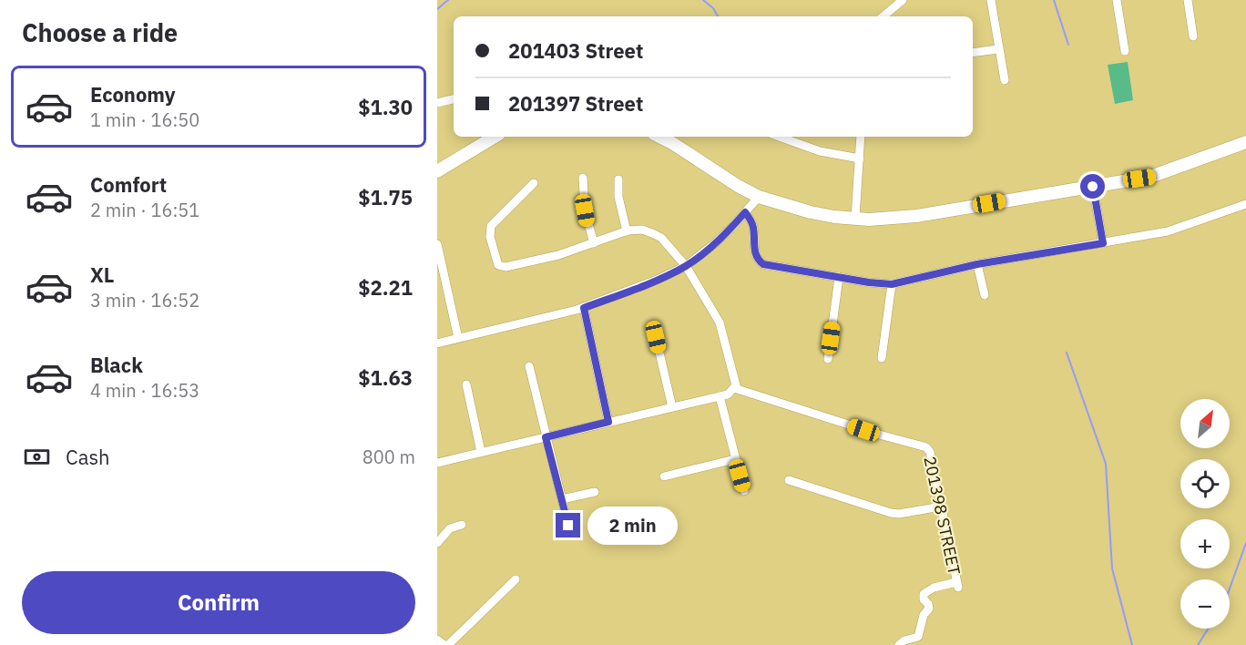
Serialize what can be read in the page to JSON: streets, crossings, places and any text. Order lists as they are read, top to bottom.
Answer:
{
  "streets": {
    "street": ["201398 STREET"]
  },
  "north": "top right",
  "page": {
    "heading": "Choose a ride",
    "banner": ["201403 Street", "201397 Street"],
    "list": [
      {
        "name": "Economy",
        "note": "1 min · 16:50",
        "value": "$1.30"
      },
      {
        "name": "Comfort",
        "note": "2 min · 16:51",
        "value": "$1.75"
      },
      {
        "name": "XL",
        "note": "3 min · 16:52",
        "value": "$2.21"
      },
      {
        "name": "Black",
        "note": "4 min · 16:53",
        "value": "$1.63"
      }
    ],
    "map_buttons": ["+", "−"],
    "pay": ["Cash", "800 m"],
    "bubble": "2 min",
    "buttons": "Confirm"
  }
}
